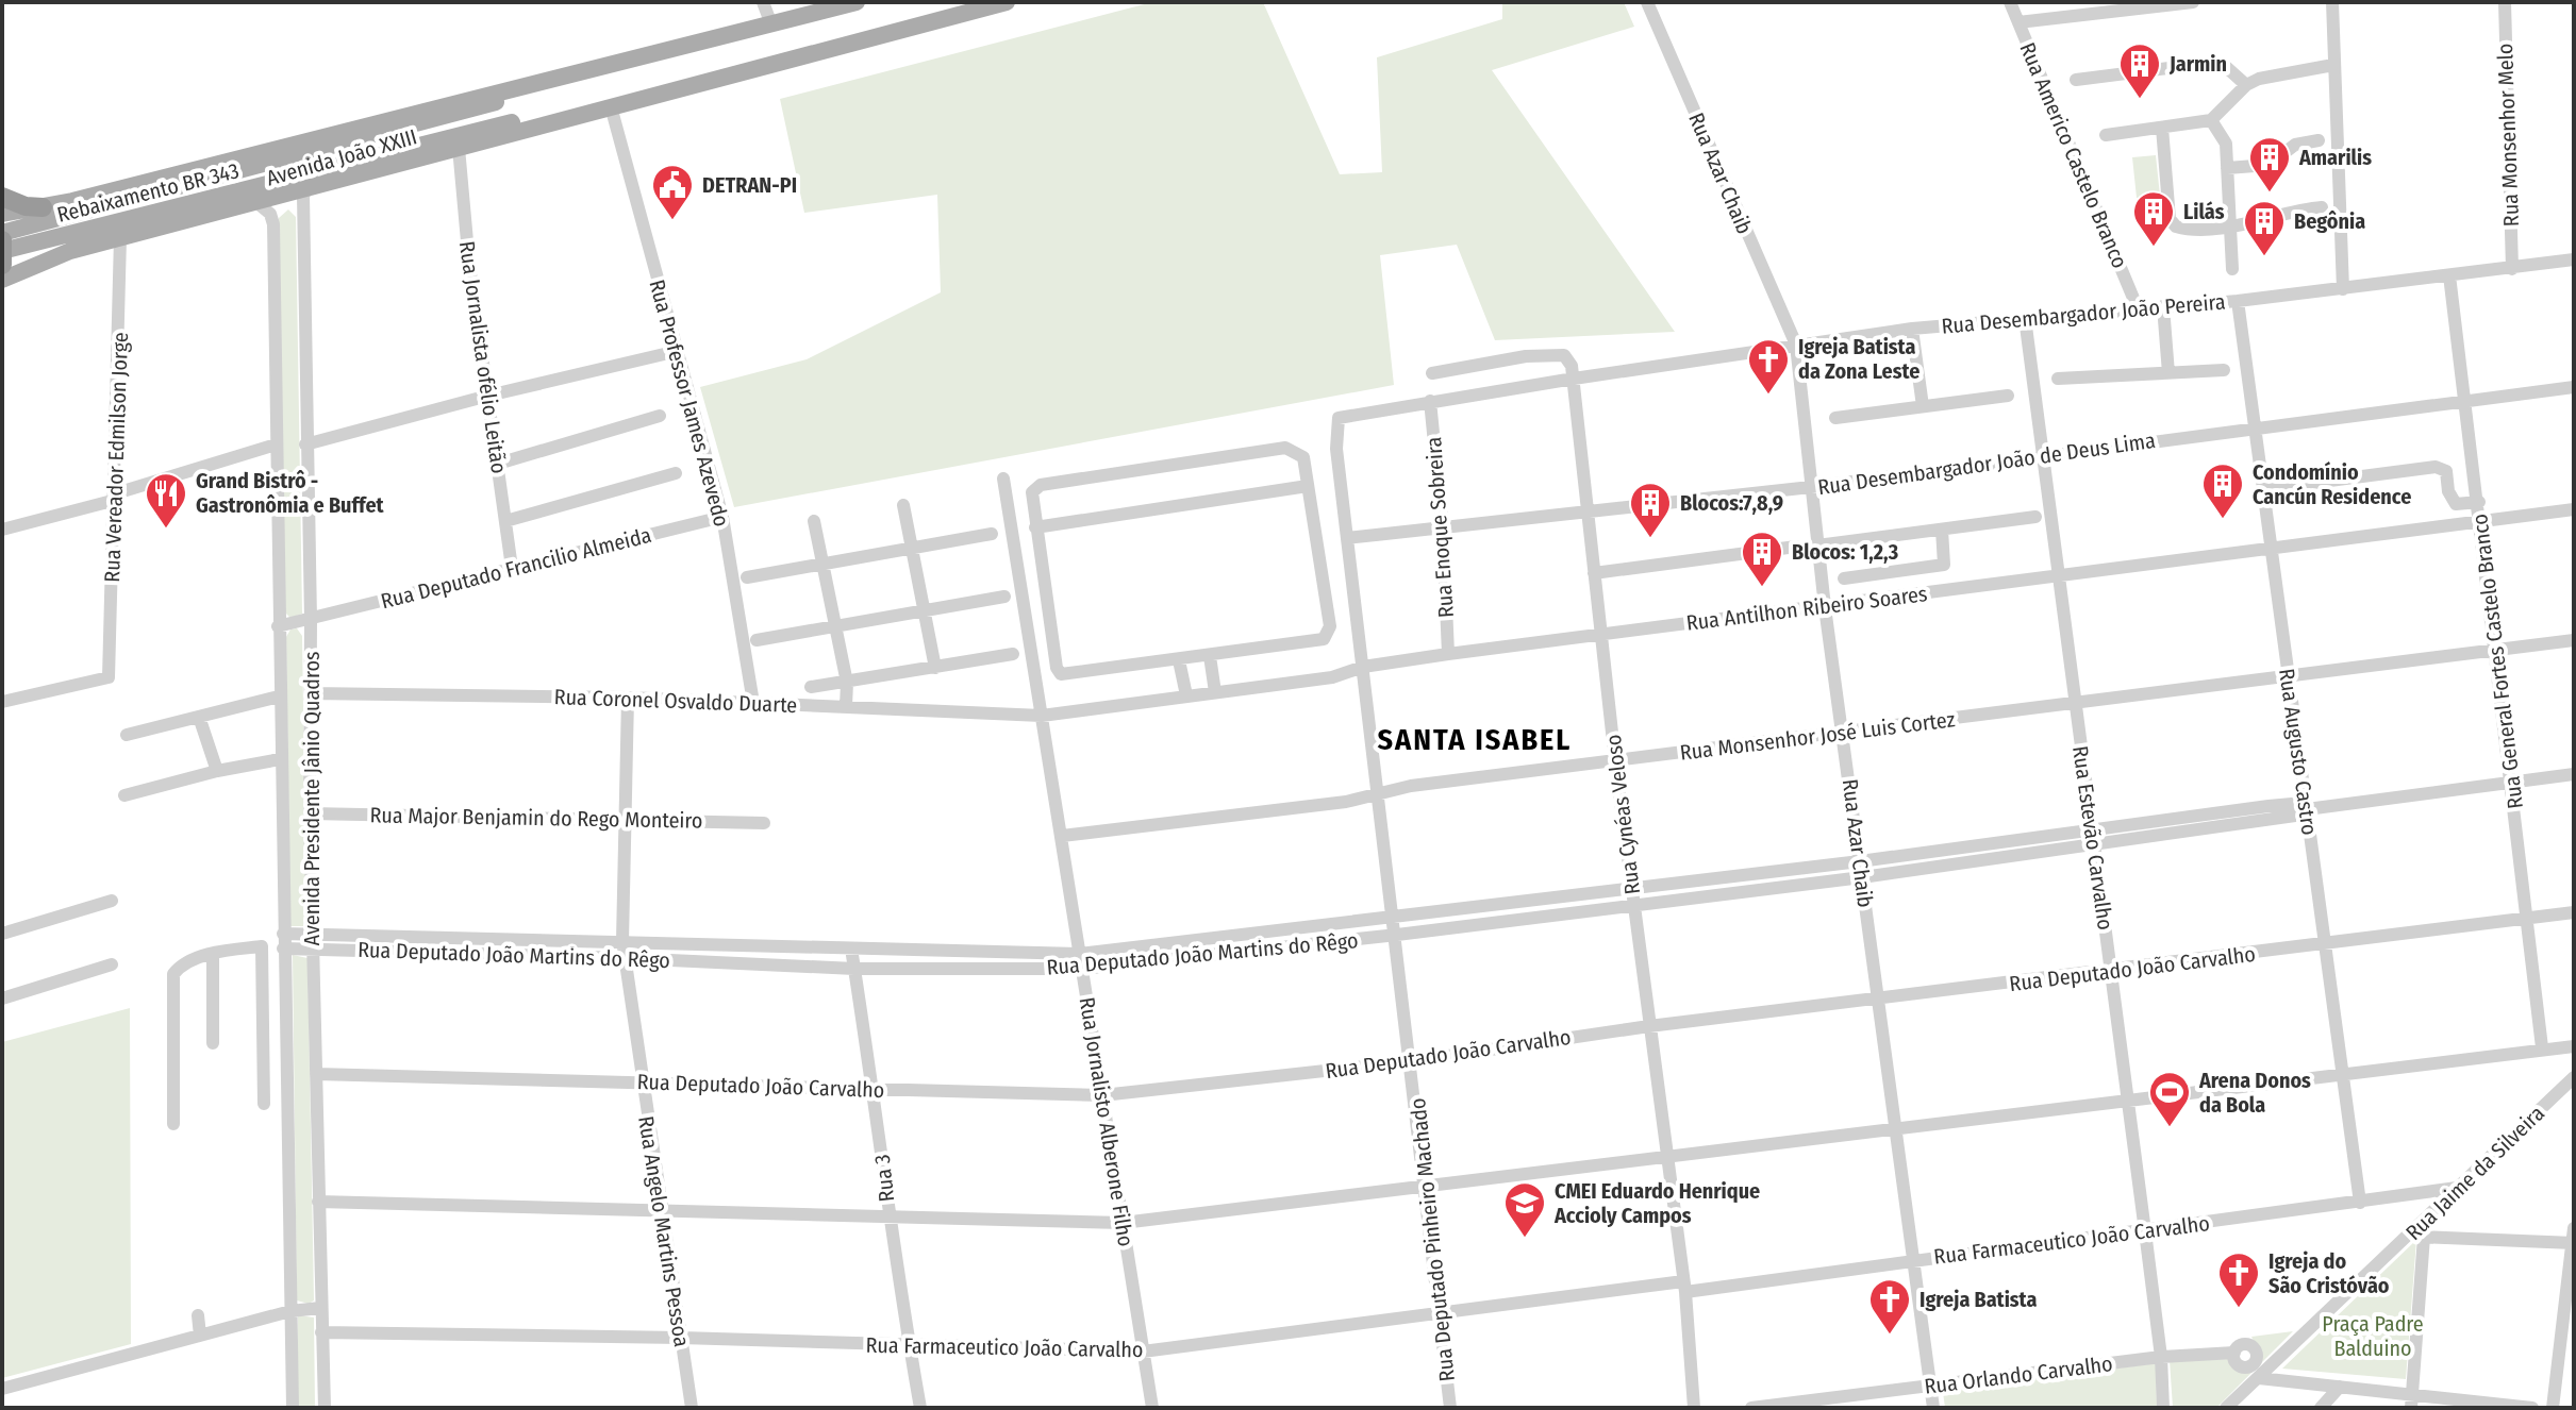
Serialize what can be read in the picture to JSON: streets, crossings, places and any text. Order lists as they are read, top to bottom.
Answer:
{
  "streets": {
    "main road": ["Avenida João XXIII", "Rebaixamento BR 343"],
    "street": [
      "Rua Monsenhor Melo",
      "Rua Americo Castelo Branco",
      "Rua Azar Chaib",
      "Rua Desembargador João Pereira",
      "Rua Jornalista ofélio Leitão",
      "Rua Professor James Azevedo",
      "Rua Vereador Edmilson Jorge",
      "Rua Desembargador João de Deus Lima",
      "Rua Enoque Sobreira",
      "Rua Deputado Francilio Almeida",
      "Rua Antilhon Ribeiro Soares",
      "Rua General Fortes Castelo Branco",
      "Rua Coronel Osvaldo Duarte",
      "Rua Monsenhor José Luis Cortez",
      "Rua Augusto Castro",
      "Avenida Presidente Jânio Quadros",
      "Rua Cynéas Veloso",
      "Rua Major Benjamin do Rego Monteiro",
      "Rua Estevão Carvalho",
      "Rua Deputado João Martins do Rêgo",
      "Rua Deputado João Carvalho",
      "Rua Jornalisto Alberone Filho",
      "Rua Jaime da Silveira",
      "Rua 3",
      "Rua Angelo Martins Pessoa",
      "Rua Deputado Pinheiro Machado",
      "Rua Farmaceutico João Carvalho",
      "Rua Orlando Carvalho"
    ]
  },
  "crossings": [
    ["Rua Monsenhor Melo", "Rua Desembargador João Pereira"],
    ["Rua Americo Castelo Branco", "Rua Desembargador João Pereira"],
    ["Avenida João XXIII", "Rebaixamento BR 343"],
    ["Avenida João XXIII", "Rua Jornalista ofélio Leitão"],
    ["Avenida João XXIII", "Rua Professor James Azevedo"],
    ["Avenida João XXIII", "Rua Vereador Edmilson Jorge"],
    ["Avenida João XXIII", "Avenida Presidente Jânio Quadros"],
    ["Rua Azar Chaib", "Rua Desembargador João Pereira"],
    ["Rua Azar Chaib", "Rua Desembargador João de Deus Lima"],
    ["Rua Azar Chaib", "Rua Antilhon Ribeiro Soares"],
    ["Rua Azar Chaib", "Rua Monsenhor José Luis Cortez"],
    ["Rua Azar Chaib", "Rua Deputado João Martins do Rêgo"],
    ["Rua Azar Chaib", "Rua Deputado João Carvalho"],
    ["Rua Azar Chaib", "Rua Farmaceutico João Carvalho"],
    ["Rua Azar Chaib", "Rua Orlando Carvalho"],
    ["Rebaixamento BR 343", "Avenida Presidente Jânio Quadros"],
    ["Rua Desembargador João Pereira", "Rua Enoque Sobreira"],
    ["Rua Desembargador João Pereira", "Rua General Fortes Castelo Branco"],
    ["Rua Desembargador João Pereira", "Rua Augusto Castro"],
    ["Rua Desembargador João Pereira", "Rua Cynéas Veloso"],
    ["Rua Desembargador João Pereira", "Rua Estevão Carvalho"],
    ["Rua Desembargador João Pereira", "Rua Deputado Pinheiro Machado"],
    ["Rua Jornalista ofélio Leitão", "Rua Deputado Francilio Almeida"],
    ["Rua Professor James Azevedo", "Rua Deputado Francilio Almeida"],
    ["Rua Professor James Azevedo", "Rua Coronel Osvaldo Duarte"],
    ["Rua Desembargador João de Deus Lima", "Rua Enoque Sobreira"],
    ["Rua Desembargador João de Deus Lima", "Rua General Fortes Castelo Branco"],
    ["Rua Desembargador João de Deus Lima", "Rua Augusto Castro"],
    ["Rua Desembargador João de Deus Lima", "Rua Cynéas Veloso"],
    ["Rua Desembargador João de Deus Lima", "Rua Estevão Carvalho"],
    ["Rua Desembargador João de Deus Lima", "Rua Deputado Pinheiro Machado"],
    ["Rua Enoque Sobreira", "Rua Antilhon Ribeiro Soares"],
    ["Rua Deputado Francilio Almeida", "Avenida Presidente Jânio Quadros"],
    ["Rua Antilhon Ribeiro Soares", "Rua General Fortes Castelo Branco"],
    ["Rua Antilhon Ribeiro Soares", "Rua Coronel Osvaldo Duarte"],
    ["Rua Antilhon Ribeiro Soares", "Rua Augusto Castro"],
    ["Rua Antilhon Ribeiro Soares", "Rua Cynéas Veloso"],
    ["Rua Antilhon Ribeiro Soares", "Rua Estevão Carvalho"],
    ["Rua Antilhon Ribeiro Soares", "Rua Jornalisto Alberone Filho"],
    ["Rua Antilhon Ribeiro Soares", "Rua Deputado Pinheiro Machado"],
    ["Rua General Fortes Castelo Branco", "Rua Monsenhor José Luis Cortez"],
    ["Rua General Fortes Castelo Branco", "Rua Deputado João Carvalho"],
    ["Rua Coronel Osvaldo Duarte", "Avenida Presidente Jânio Quadros"],
    ["Rua Coronel Osvaldo Duarte", "Rua Jornalisto Alberone Filho"],
    ["Rua Coronel Osvaldo Duarte", "Rua Angelo Martins Pessoa"],
    ["Rua Monsenhor José Luis Cortez", "Rua Augusto Castro"],
    ["Rua Monsenhor José Luis Cortez", "Rua Cynéas Veloso"],
    ["Rua Monsenhor José Luis Cortez", "Rua Estevão Carvalho"],
    ["Rua Monsenhor José Luis Cortez", "Rua Jornalisto Alberone Filho"],
    ["Rua Monsenhor José Luis Cortez", "Rua Deputado Pinheiro Machado"],
    ["Rua Augusto Castro", "Rua Deputado João Martins do Rêgo"],
    ["Rua Augusto Castro", "Rua Deputado João Carvalho"],
    ["Rua Augusto Castro", "Rua Farmaceutico João Carvalho"],
    ["Avenida Presidente Jânio Quadros", "Rua Major Benjamin do Rego Monteiro"],
    ["Avenida Presidente Jânio Quadros", "Rua Deputado João Martins do Rêgo"],
    ["Avenida Presidente Jânio Quadros", "Rua Deputado João Carvalho"],
    ["Avenida Presidente Jânio Quadros", "Rua Farmaceutico João Carvalho"],
    ["Rua Cynéas Veloso", "Rua Deputado João Martins do Rêgo"],
    ["Rua Cynéas Veloso", "Rua Deputado João Carvalho"],
    ["Rua Cynéas Veloso", "Rua Farmaceutico João Carvalho"],
    ["Rua Major Benjamin do Rego Monteiro", "Rua Angelo Martins Pessoa"],
    ["Rua Estevão Carvalho", "Rua Deputado João Martins do Rêgo"],
    ["Rua Estevão Carvalho", "Rua Deputado João Carvalho"],
    ["Rua Estevão Carvalho", "Rua Farmaceutico João Carvalho"],
    ["Rua Estevão Carvalho", "Rua Orlando Carvalho"],
    ["Rua Deputado João Martins do Rêgo", "Rua Jornalisto Alberone Filho"],
    ["Rua Deputado João Martins do Rêgo", "Rua 3"],
    ["Rua Deputado João Martins do Rêgo", "Rua Angelo Martins Pessoa"],
    ["Rua Deputado João Martins do Rêgo", "Rua Deputado Pinheiro Machado"],
    ["Rua Deputado João Carvalho", "Rua Jornalisto Alberone Filho"],
    ["Rua Deputado João Carvalho", "Rua 3"],
    ["Rua Deputado João Carvalho", "Rua Angelo Martins Pessoa"],
    ["Rua Deputado João Carvalho", "Rua Deputado Pinheiro Machado"],
    ["Rua Jornalisto Alberone Filho", "Rua Farmaceutico João Carvalho"],
    ["Rua Jaime da Silveira", "Rua Farmaceutico João Carvalho"],
    ["Rua 3", "Rua Farmaceutico João Carvalho"],
    ["Rua Angelo Martins Pessoa", "Rua Farmaceutico João Carvalho"],
    ["Rua Deputado Pinheiro Machado", "Rua Farmaceutico João Carvalho"]
  ],
  "districts": ["SANTA ISABEL"],
  "parks": ["Praça Padre Balduino"],
  "places": {
    "building": [
      "Jarmin",
      "Amarilis",
      "Lilás",
      "Begônia",
      "Condomínio Cancún Residence",
      "Blocos:7,8,9",
      "Blocos: 1,2,3"
    ],
    "public building": ["DETRAN-PI"],
    "church": ["Igreja Batista da Zona Leste", "Igreja do São Cristóvão", "Igreja Batista"],
    "restaurant": ["Grand Bistrô - Gastronômia e Buffet"],
    "sports": ["Arena Donos da Bola"],
    "school or university": ["CMEI Eduardo Henrique Accioly Campos"]
  }
}
